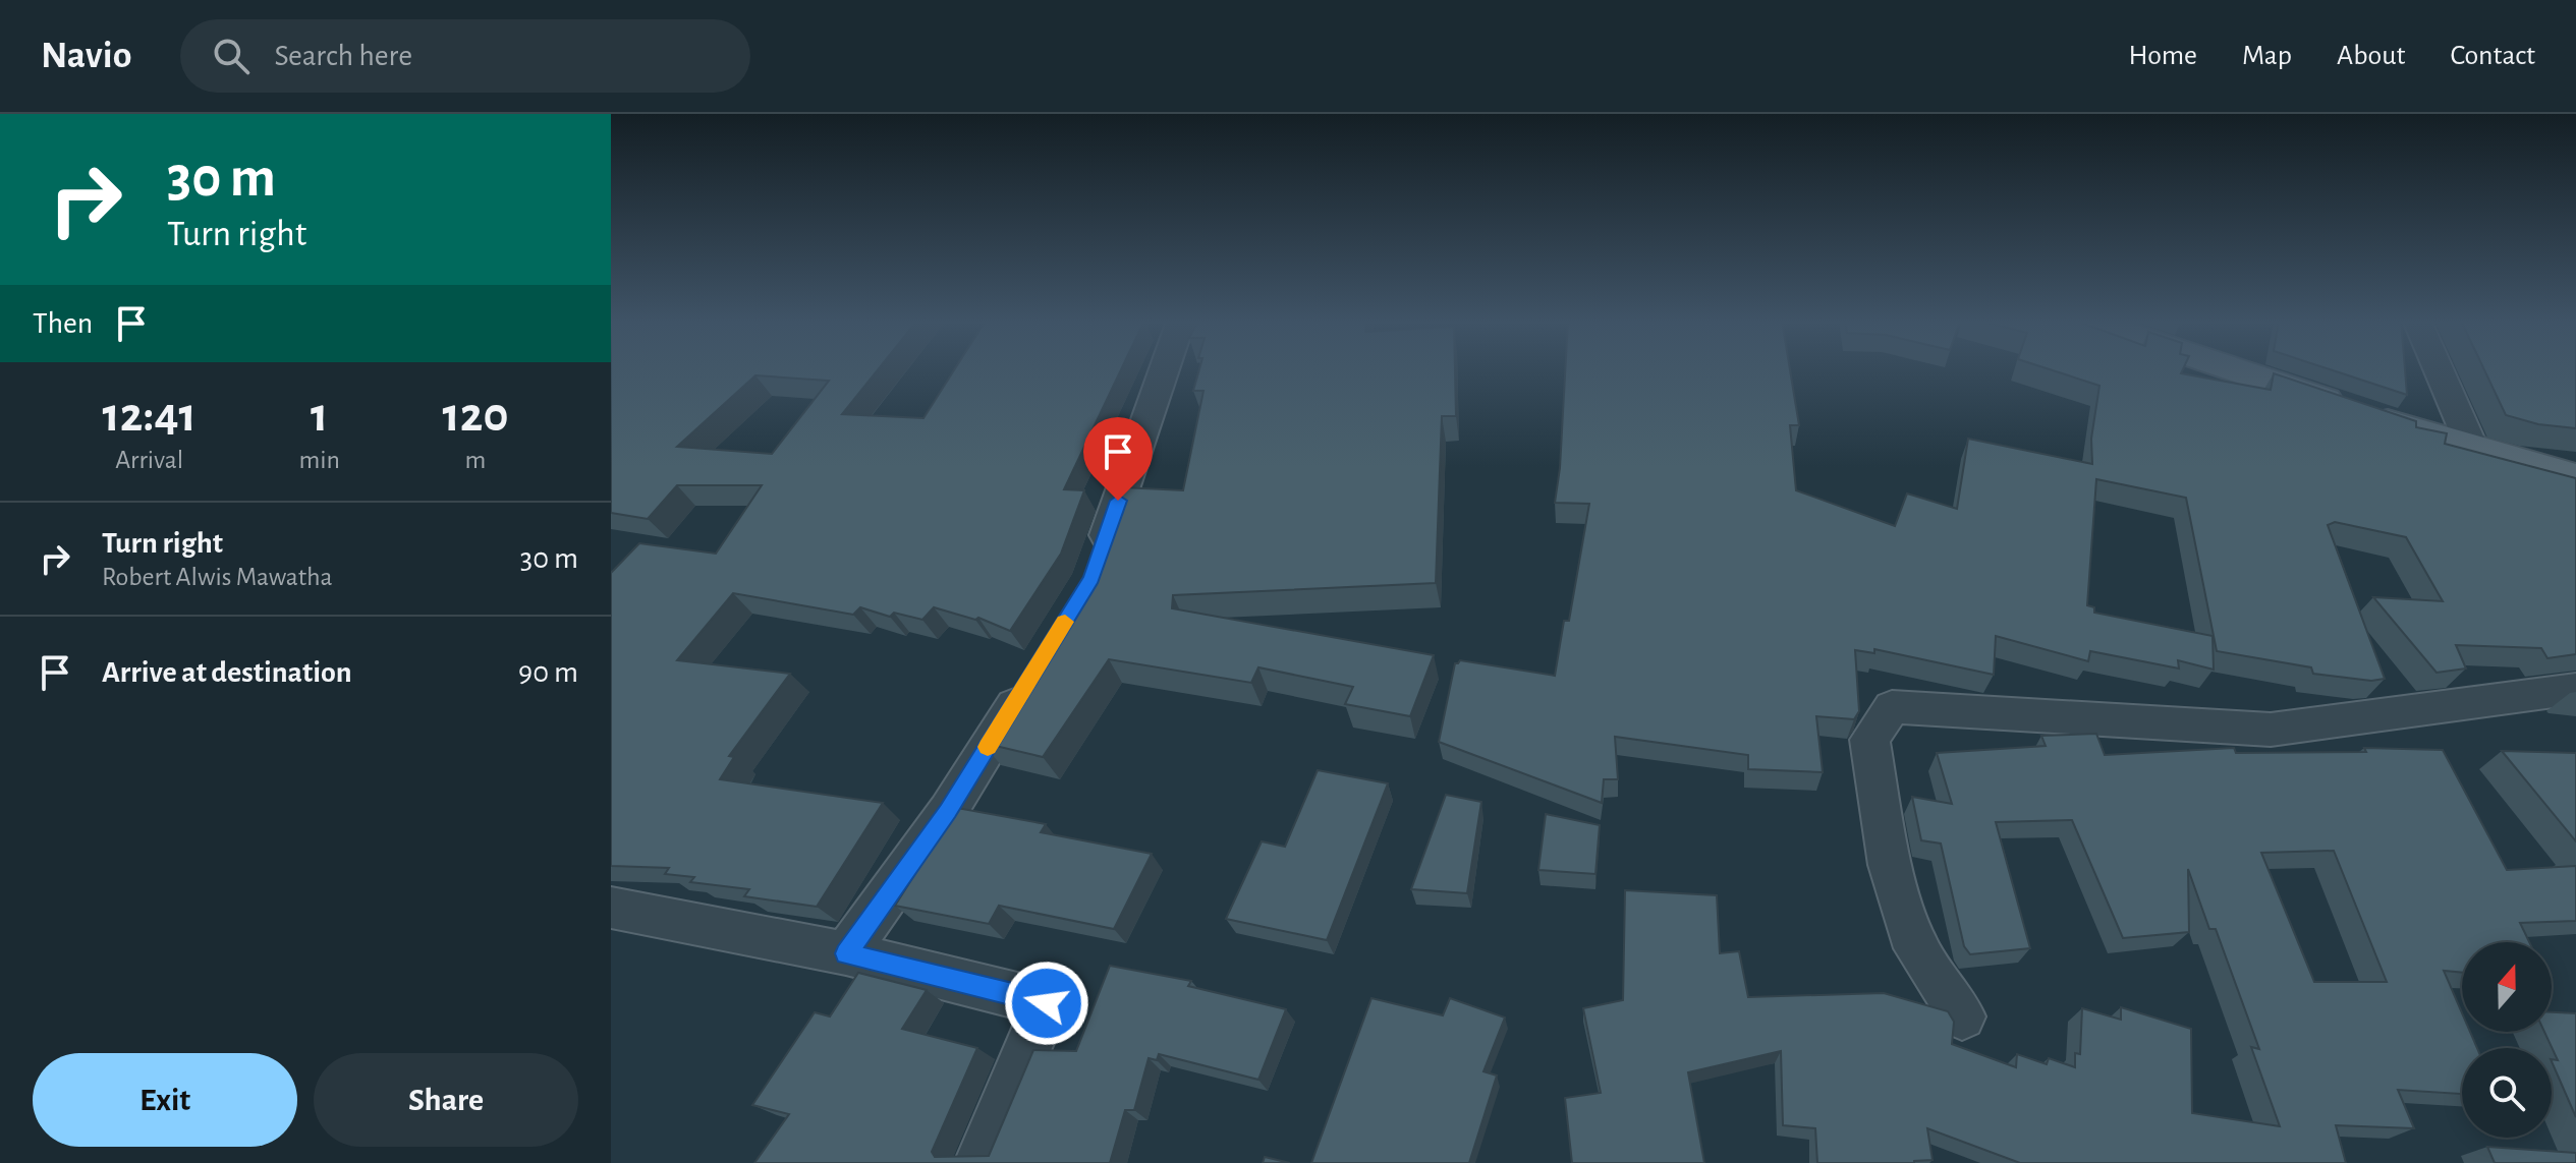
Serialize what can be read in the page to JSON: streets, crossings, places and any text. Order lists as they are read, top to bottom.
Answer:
{
  "north": "top",
  "page": {
    "header": "Navio",
    "search": "Search here",
    "nav": [
      "Home",
      "Map",
      "About",
      "Contact"
    ],
    "turn": ["30 m", "Turn right"],
    "then": "Then",
    "eta": [
      "12:41",
      "Arrival",
      "1",
      "min",
      "120",
      "m"
    ],
    "list": [
      {
        "name": "Turn right",
        "note": "Robert Alwis Mawatha",
        "value": "30 m"
      },
      {
        "name": "Arrive at destination",
        "value": "90 m"
      }
    ],
    "buttons": ["Exit", "Share"]
  }
}
